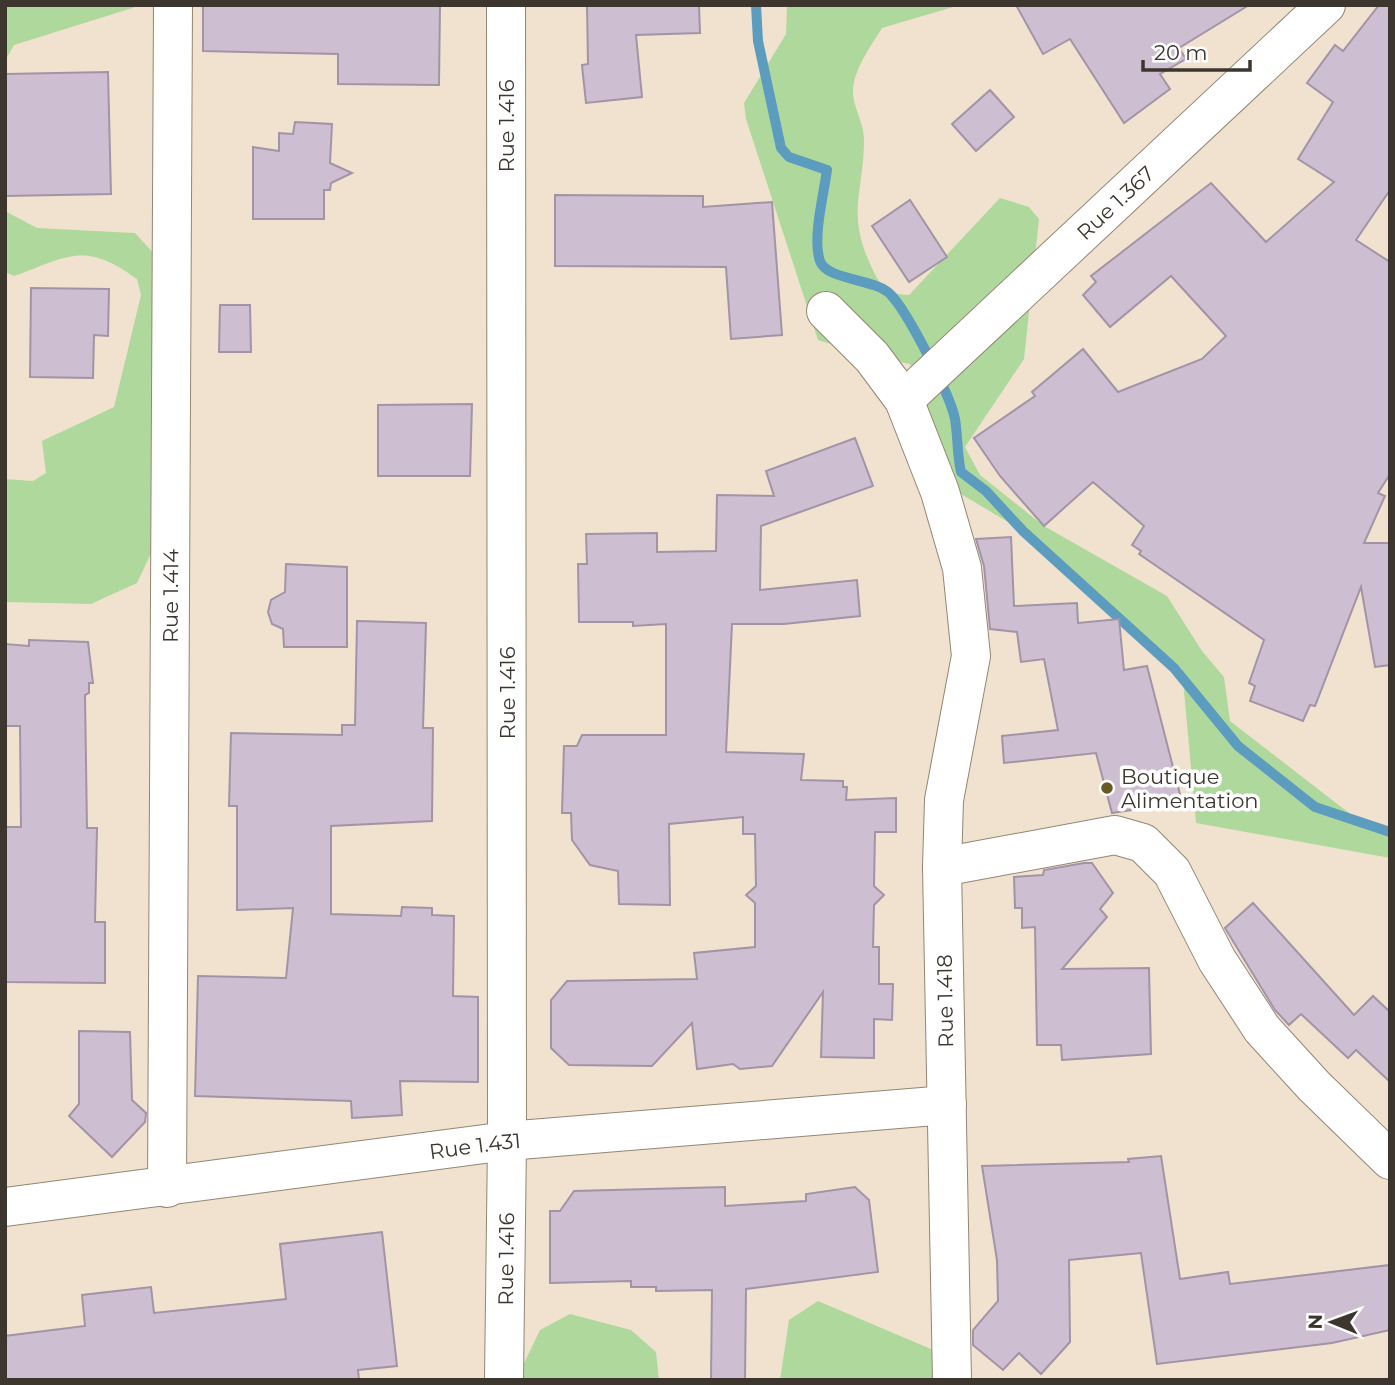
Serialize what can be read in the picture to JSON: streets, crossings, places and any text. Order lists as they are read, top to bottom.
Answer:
{
  "streets": {
    "street": [
      "Rue 1.416",
      "Rue 1.367",
      "Rue 1.414",
      "Rue 1.418",
      "Rue 1.431"
    ]
  },
  "crossings": [
    ["Rue 1.416", "Rue 1.431"],
    ["Rue 1.367", "Rue 1.418"],
    ["Rue 1.414", "Rue 1.431"],
    ["Rue 1.418", "Rue 1.431"]
  ],
  "places": ["Boutique Alimentation"],
  "scale_bar": "20 m",
  "north": "left"
}
